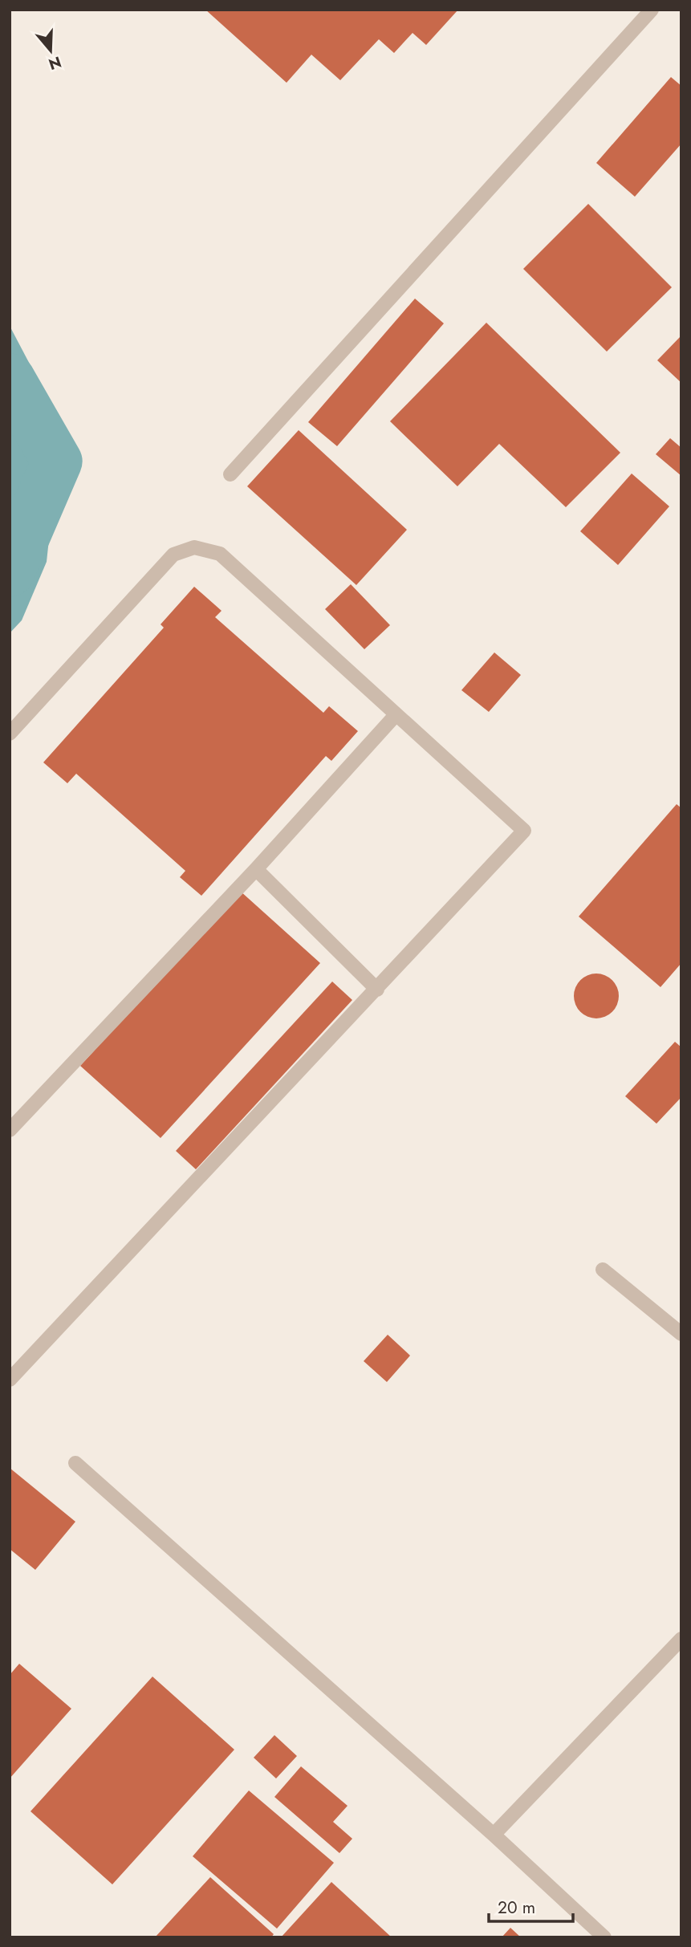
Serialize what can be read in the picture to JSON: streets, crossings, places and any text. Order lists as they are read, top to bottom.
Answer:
{
  "scale_bar": "20 m",
  "north": "bottom"
}
